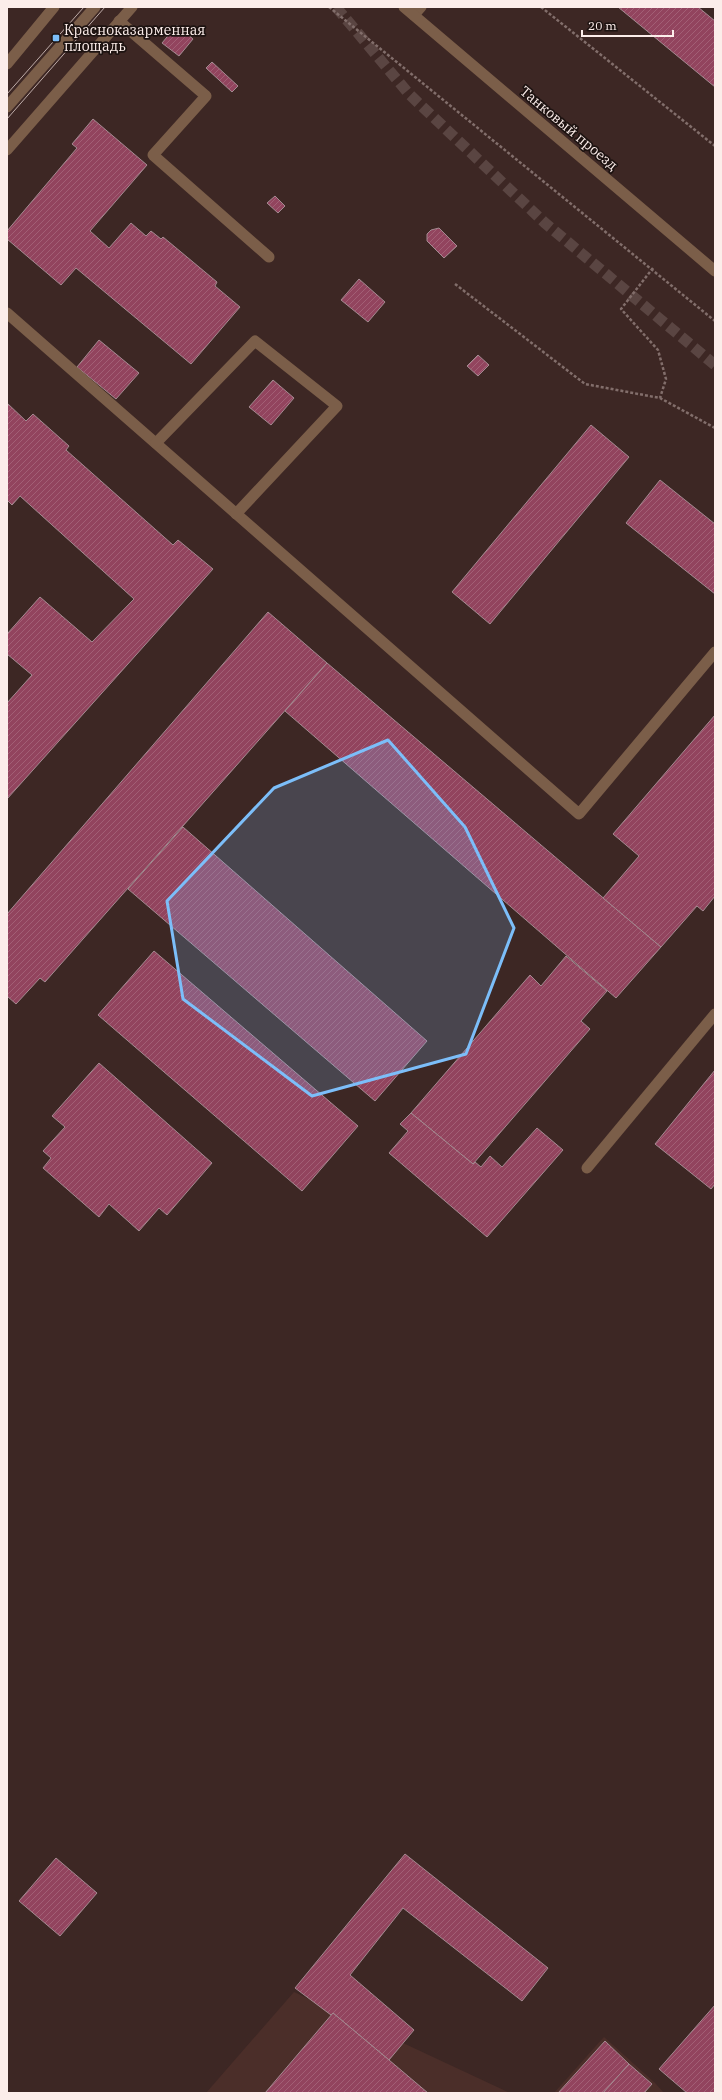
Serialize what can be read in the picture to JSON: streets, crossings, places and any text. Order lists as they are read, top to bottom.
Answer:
{
  "streets": {
    "street": ["Танковый проезд"]
  },
  "places": {
    "transit": ["Красноказарменная площадь"]
  },
  "scale_bar": "20 m"
}
